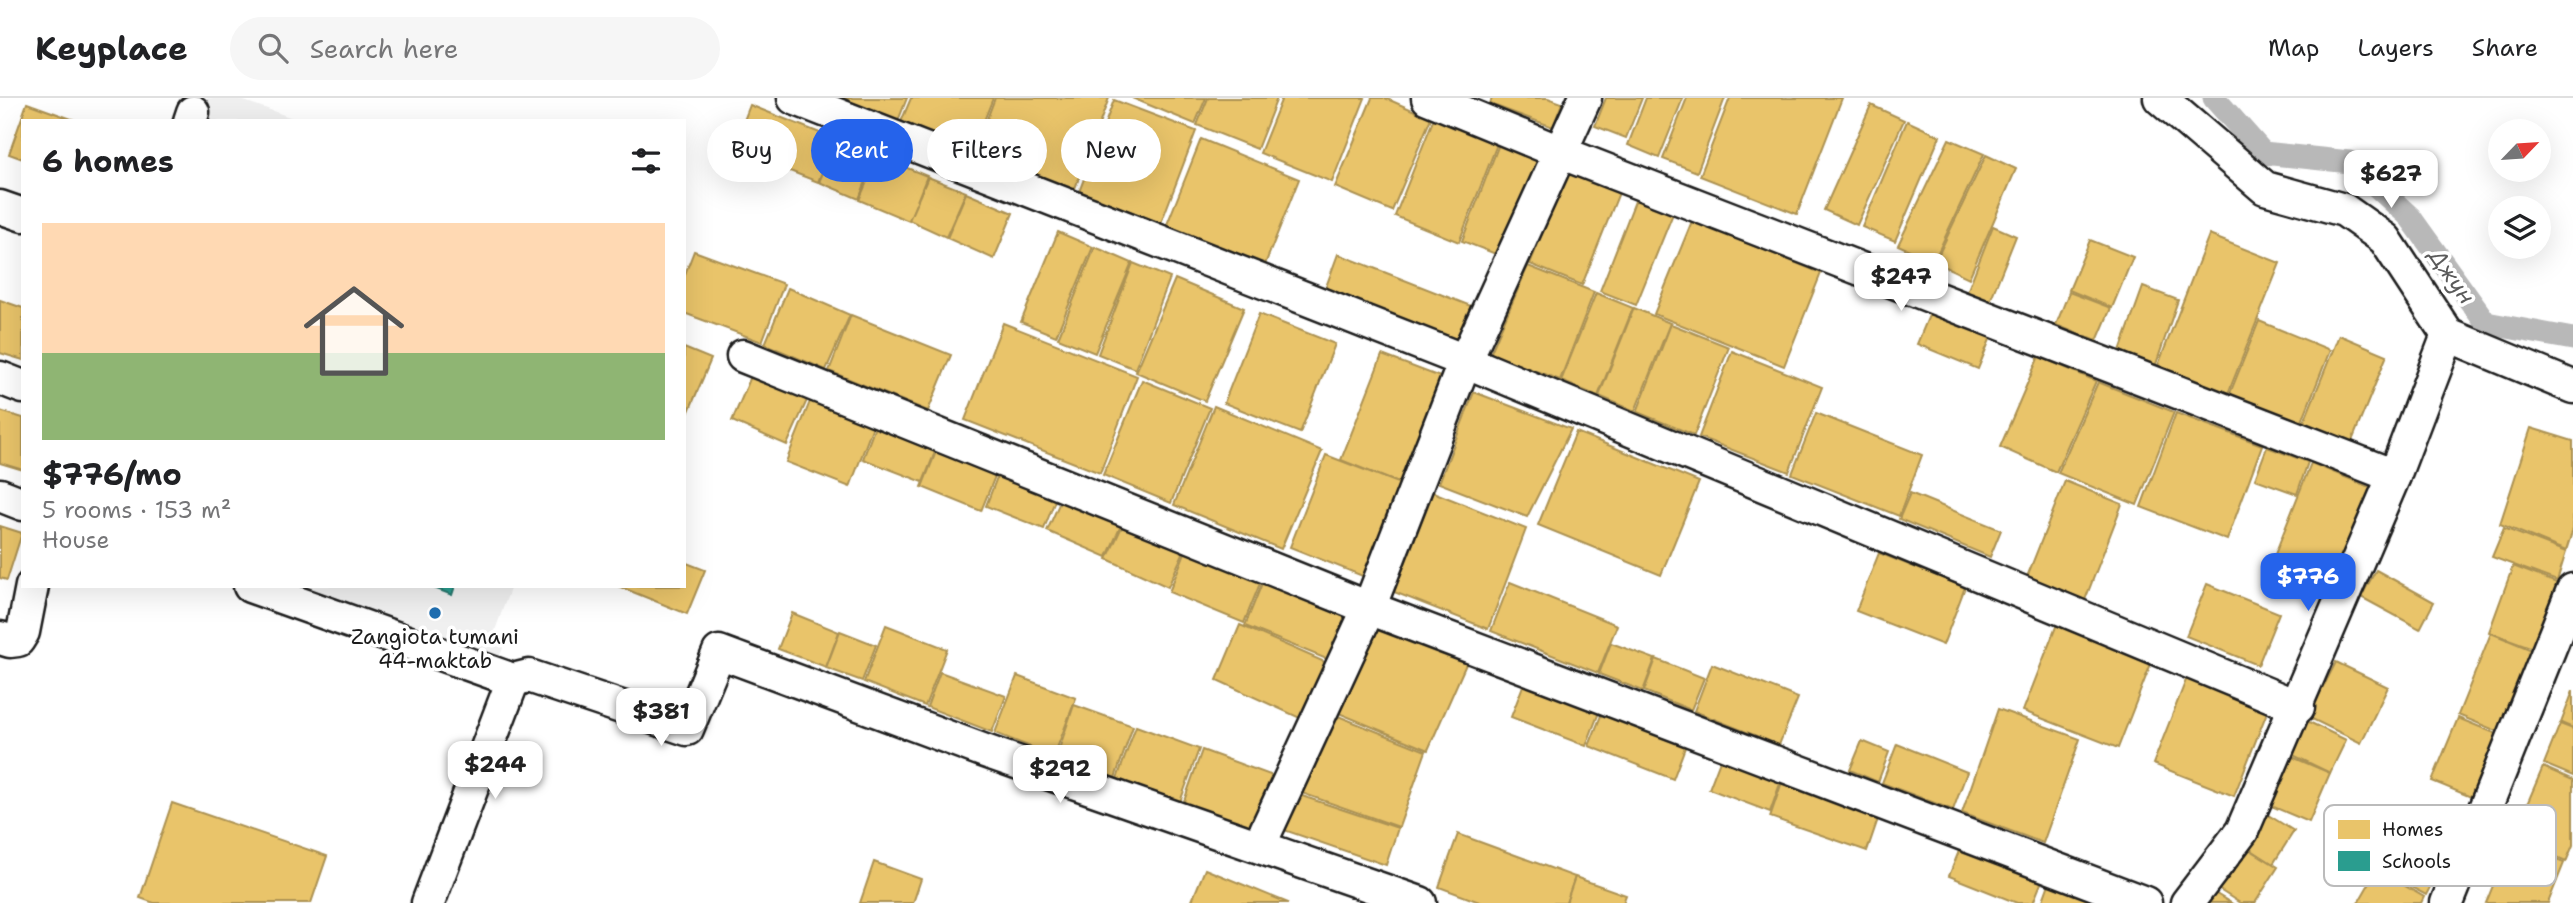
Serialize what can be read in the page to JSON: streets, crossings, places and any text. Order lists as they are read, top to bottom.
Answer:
{
  "water": ["Джун"],
  "places": ["Zangiota tumani 44-maktab"],
  "legend": ["Homes", "Schools"],
  "north": "top right",
  "page": {
    "header": "Keyplace",
    "search": "Search here",
    "nav": ["Map", "Layers", "Share"],
    "chip": [
      "Buy",
      "Rent",
      "Filters",
      "New"
    ],
    "heading": "6 homes",
    "price": [
      "$627",
      "$247",
      "$776",
      "$381",
      "$244",
      "$292"
    ],
    "list": [
      {
        "name": "$776/mo",
        "note": "5 rooms · 153 m² · House"
      }
    ]
  }
}
